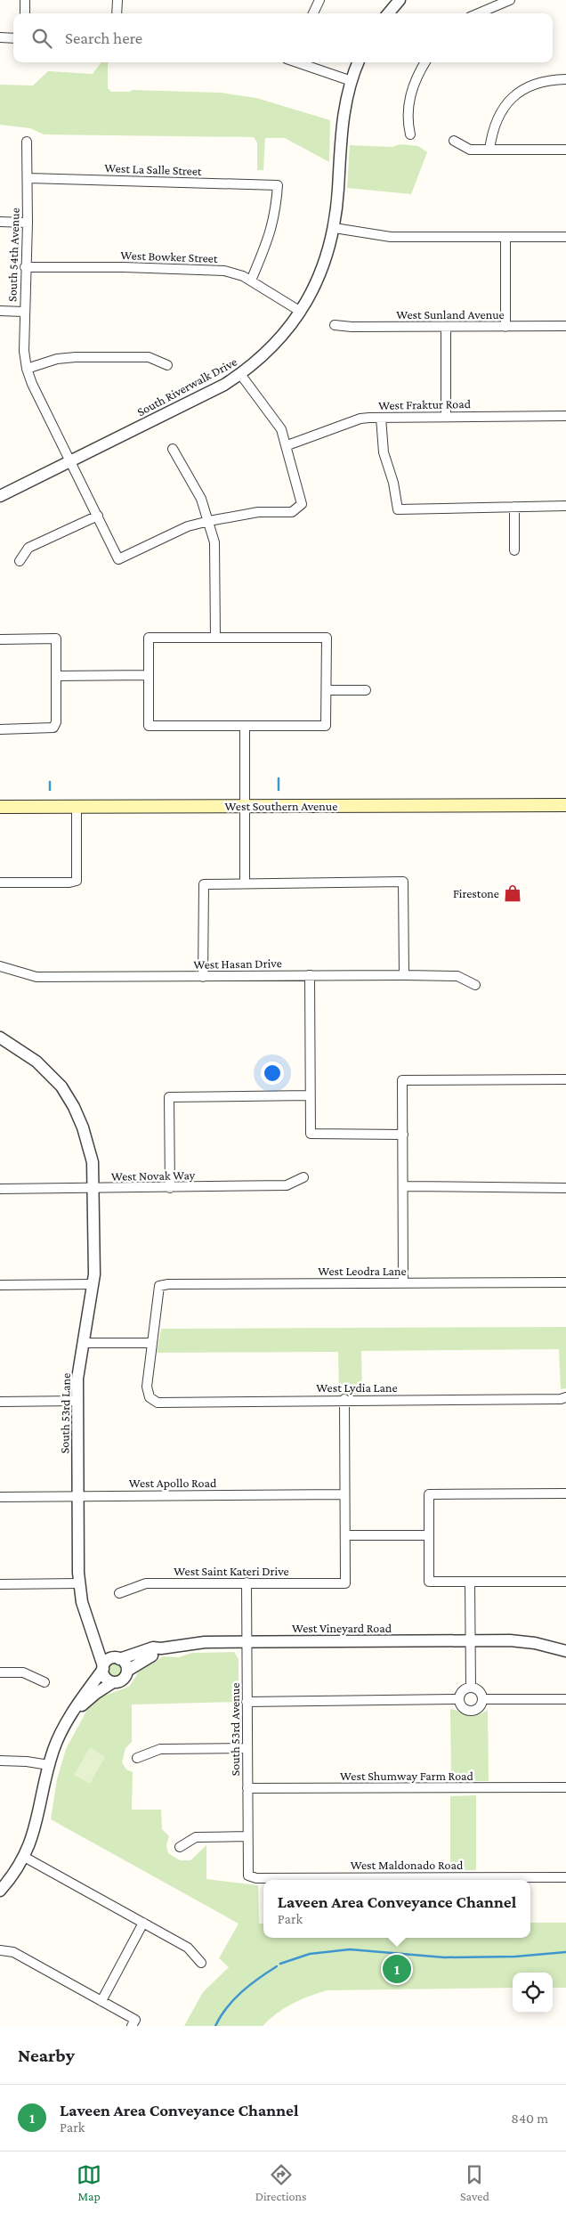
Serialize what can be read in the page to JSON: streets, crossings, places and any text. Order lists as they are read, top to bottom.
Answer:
{
  "streets": {
    "main road": ["West Southern Avenue"],
    "street": [
      "West La Salle Street",
      "South 54th Avenue",
      "West Bowker Street",
      "West Sunland Avenue",
      "South Riverwalk Drive",
      "West Fraktur Road",
      "West Hasan Drive",
      "West Novak Way",
      "West Leodra Lane",
      "West Lydia Lane",
      "South 53rd Lane",
      "West Apollo Road",
      "West Saint Kateri Drive",
      "West Vineyard Road",
      "South 53rd Avenue",
      "West Shumway Farm Road",
      "West Maldonado Road"
    ]
  },
  "crossings": [
    ["West La Salle Street", "South 54th Avenue"],
    ["West La Salle Street", "West Bowker Street"],
    ["South 54th Avenue", "West Bowker Street"],
    ["South 54th Avenue", "South Riverwalk Drive"],
    ["West Bowker Street", "South Riverwalk Drive"],
    ["West Novak Way", "South 53rd Lane"],
    ["West Leodra Lane", "West Lydia Lane"],
    ["South 53rd Lane", "West Apollo Road"],
    ["South 53rd Lane", "West Vineyard Road"],
    ["West Saint Kateri Drive", "South 53rd Avenue"],
    ["West Vineyard Road", "South 53rd Avenue"],
    ["South 53rd Avenue", "West Shumway Farm Road"],
    ["South 53rd Avenue", "West Maldonado Road"]
  ],
  "places": {
    "shop": ["Firestone"]
  },
  "page": {
    "search": "Search here",
    "popup": ["Laveen Area Conveyance Channel", "Park"],
    "pins": "1",
    "heading": "Nearby",
    "list": [
      {
        "mark": "1",
        "name": "Laveen Area Conveyance Channel",
        "note": "Park",
        "value": "840 m"
      }
    ],
    "nav": ["Map", "Directions", "Saved"]
  }
}
